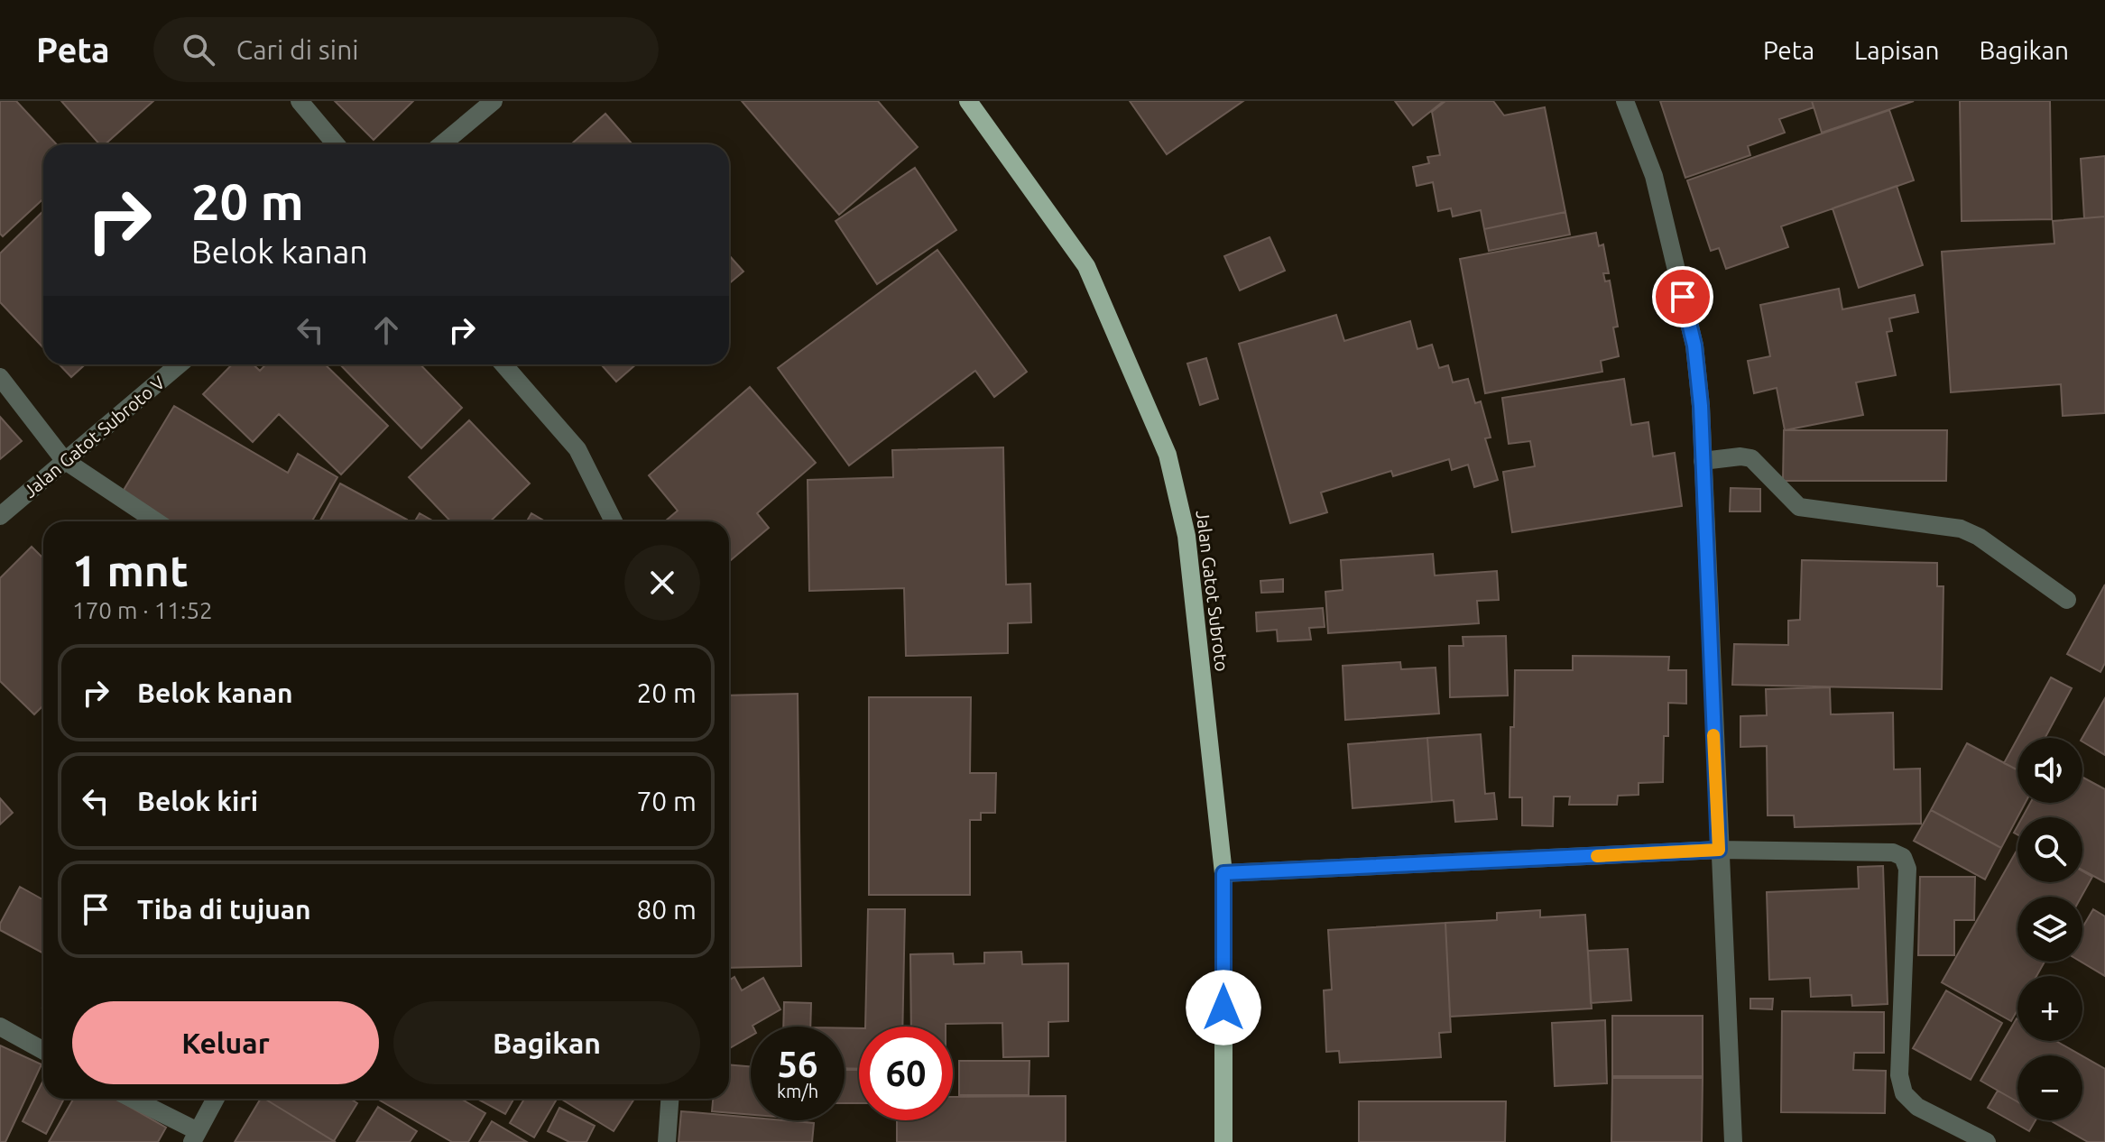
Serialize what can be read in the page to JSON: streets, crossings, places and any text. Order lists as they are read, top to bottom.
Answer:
{
  "streets": {
    "main road": ["Jalan Gatot Subroto"],
    "street": ["Jalan Gatot Subroto V"]
  },
  "page": {
    "header": "Peta",
    "search": "Cari di sini",
    "nav": ["Peta", "Lapisan", "Bagikan"],
    "turn": ["20 m", "Belok kanan"],
    "heading": ["1 mnt", "170 m · 11:52"],
    "list": [
      {
        "name": "Belok kanan",
        "value": "20 m"
      },
      {
        "name": "Belok kiri",
        "value": "70 m"
      },
      {
        "name": "Tiba di tujuan",
        "value": "80 m"
      }
    ],
    "map_buttons": ["+", "−"],
    "buttons": ["Keluar", "Bagikan"],
    "speed": "56 km/h",
    "limit": "60"
  }
}
